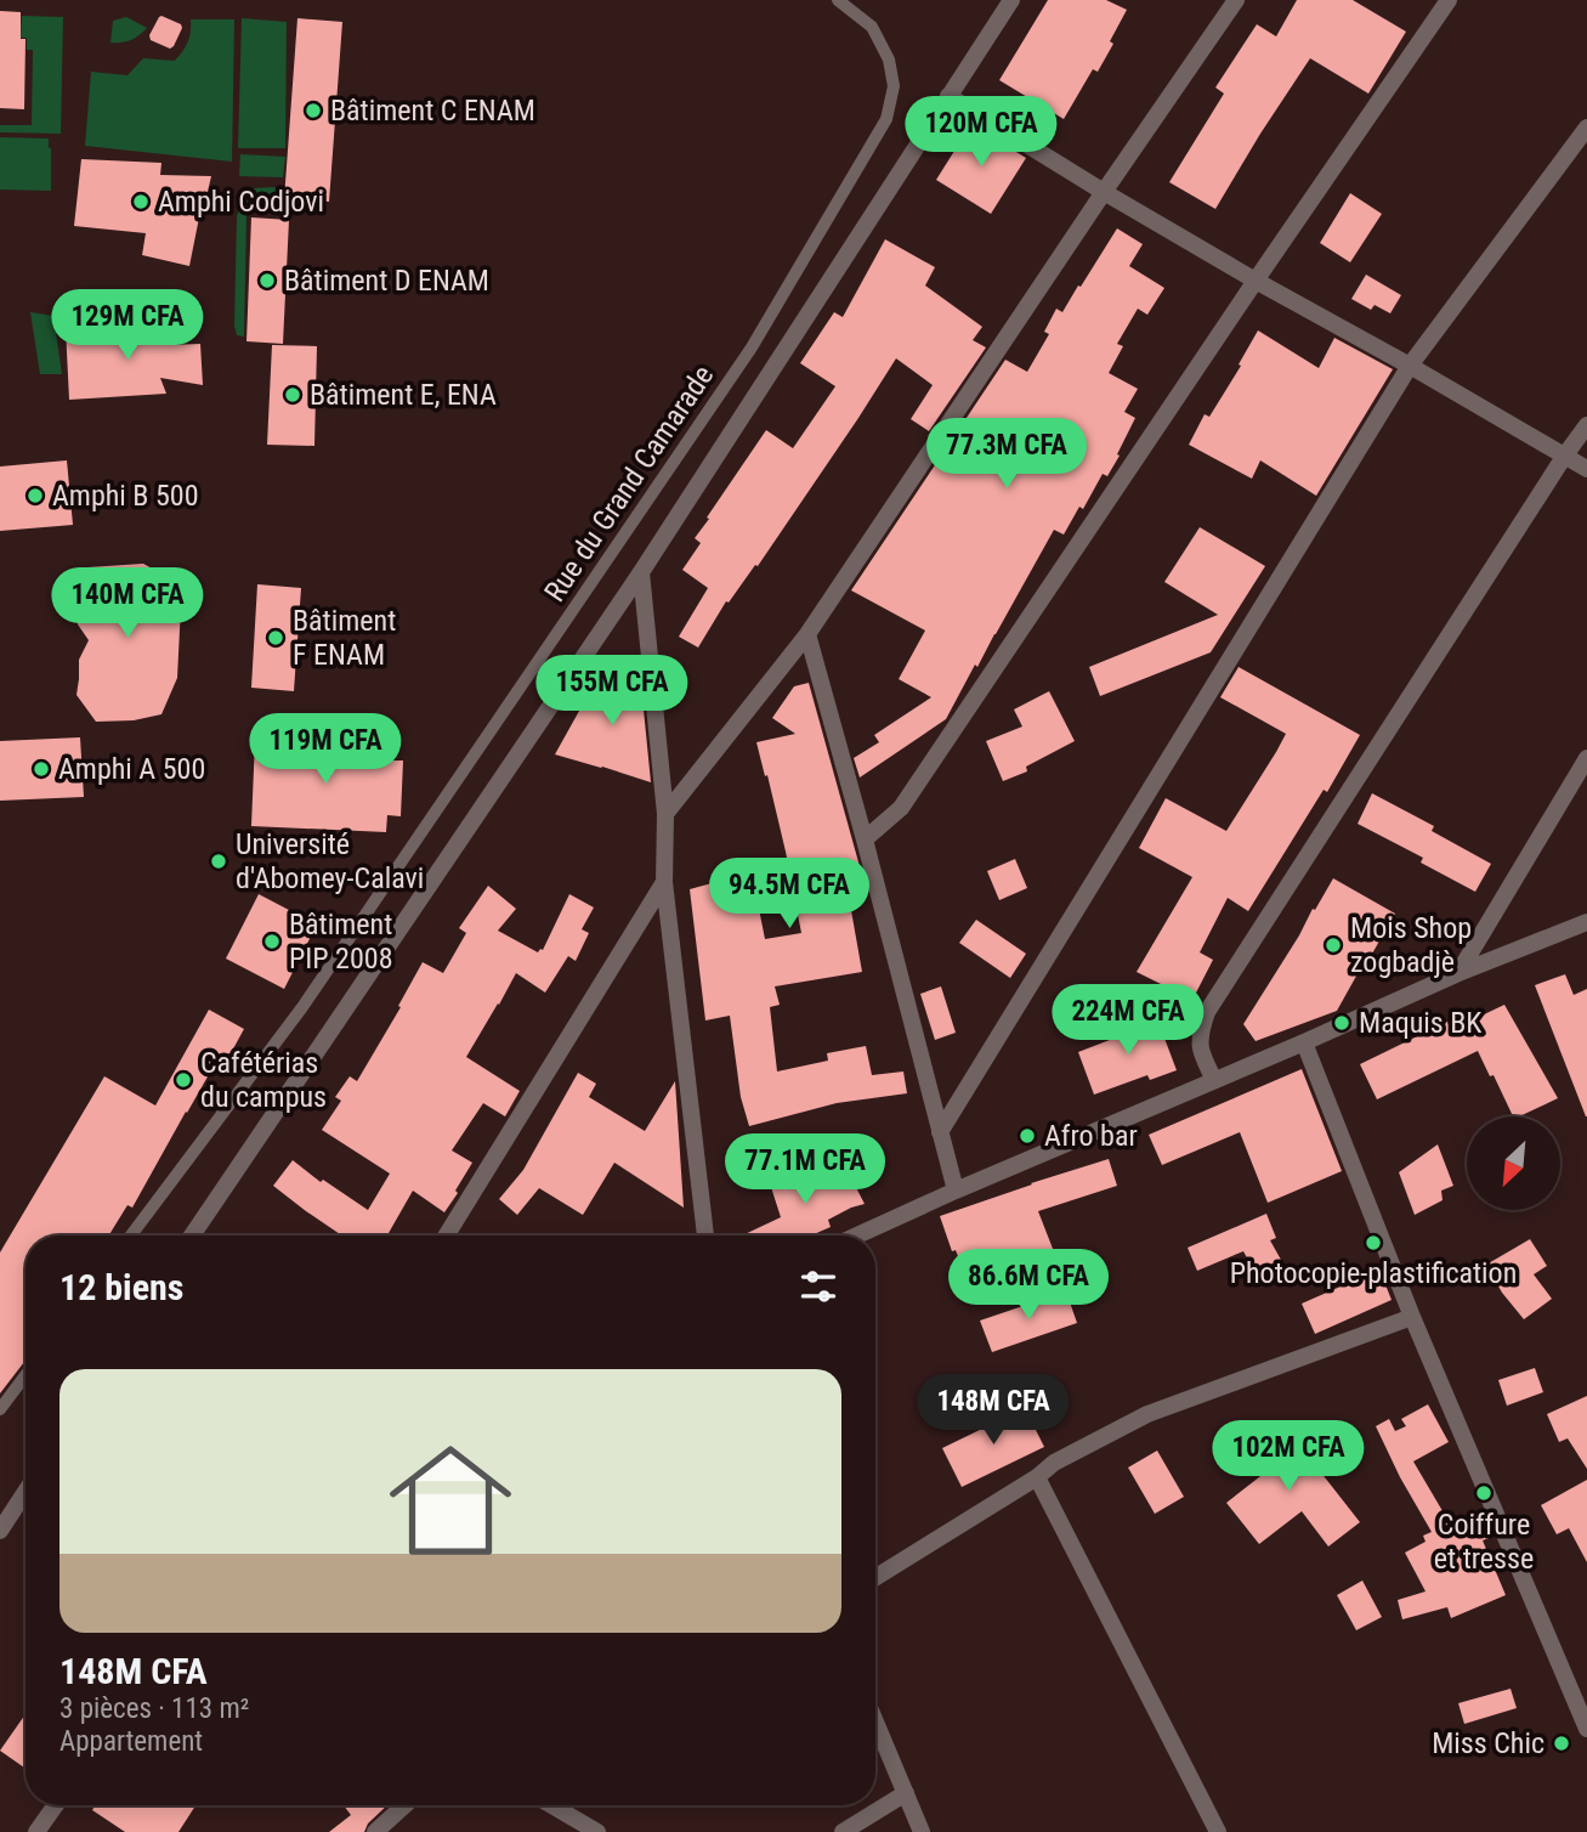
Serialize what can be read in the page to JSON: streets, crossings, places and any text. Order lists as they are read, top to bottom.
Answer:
{
  "streets": {
    "lane": ["Rue du Grand Camarade"]
  },
  "places": [
    "Bâtiment C ENAM",
    "Amphi Codjovi",
    "Bâtiment D ENAM",
    "Bâtiment E, ENA",
    "Amphi B 500",
    "Bâtiment F ENAM",
    "Amphi A 500",
    "Université d'Abomey-Calavi",
    "Bâtiment PIP 2008",
    "Mois Shop zogbadjè",
    "Maquis BK",
    "Cafétérias du campus",
    "Afro bar",
    "Photocopie-plastification",
    "Coiffure et tresse",
    "Miss Chic"
  ],
  "north": "bottom left",
  "page": {
    "price": [
      "120M CFA",
      "129M CFA",
      "77.3M CFA",
      "140M CFA",
      "155M CFA",
      "119M CFA",
      "94.5M CFA",
      "224M CFA",
      "77.1M CFA",
      "86.6M CFA",
      "148M CFA",
      "102M CFA"
    ],
    "heading": "12 biens",
    "list": [
      {
        "name": "148M CFA",
        "note": "3 pièces · 113 m² · Appartement"
      }
    ]
  }
}
